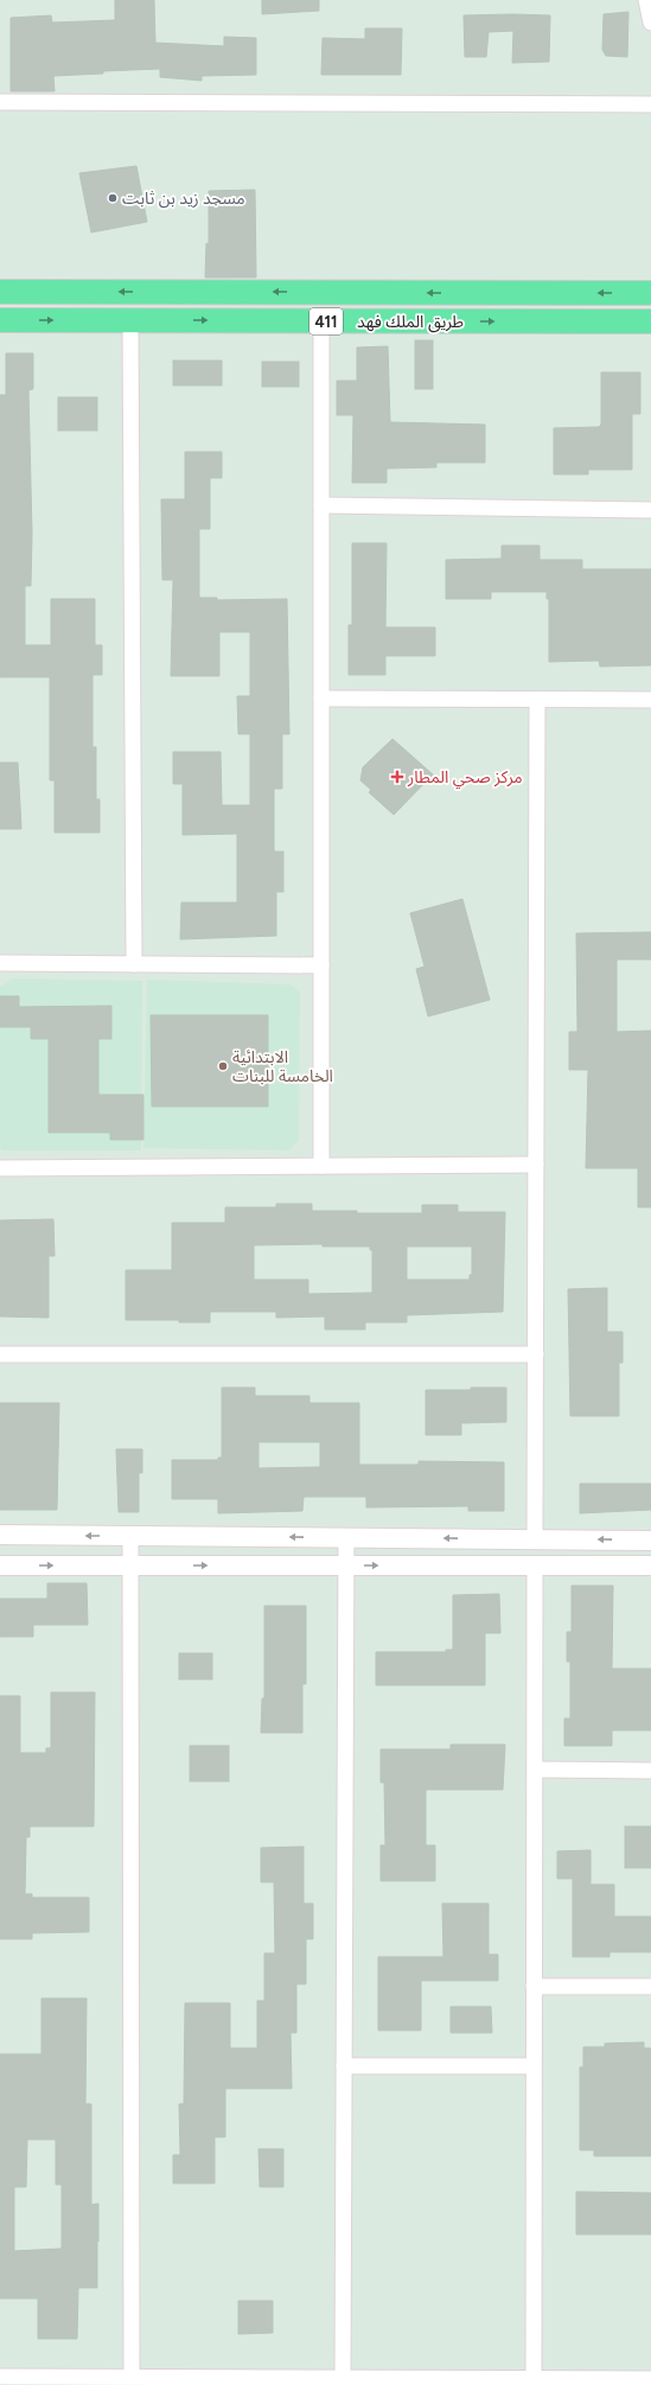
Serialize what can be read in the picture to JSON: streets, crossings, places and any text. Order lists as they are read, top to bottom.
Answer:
{
  "streets": {
    "main road": ["411", "طريق الملك فهد"]
  },
  "places": {
    "other": ["مسجد زيد بن ثابت", "الابتدائية الخامسة للبنات"],
    "health": ["مركز صحي المطار"]
  }
}
